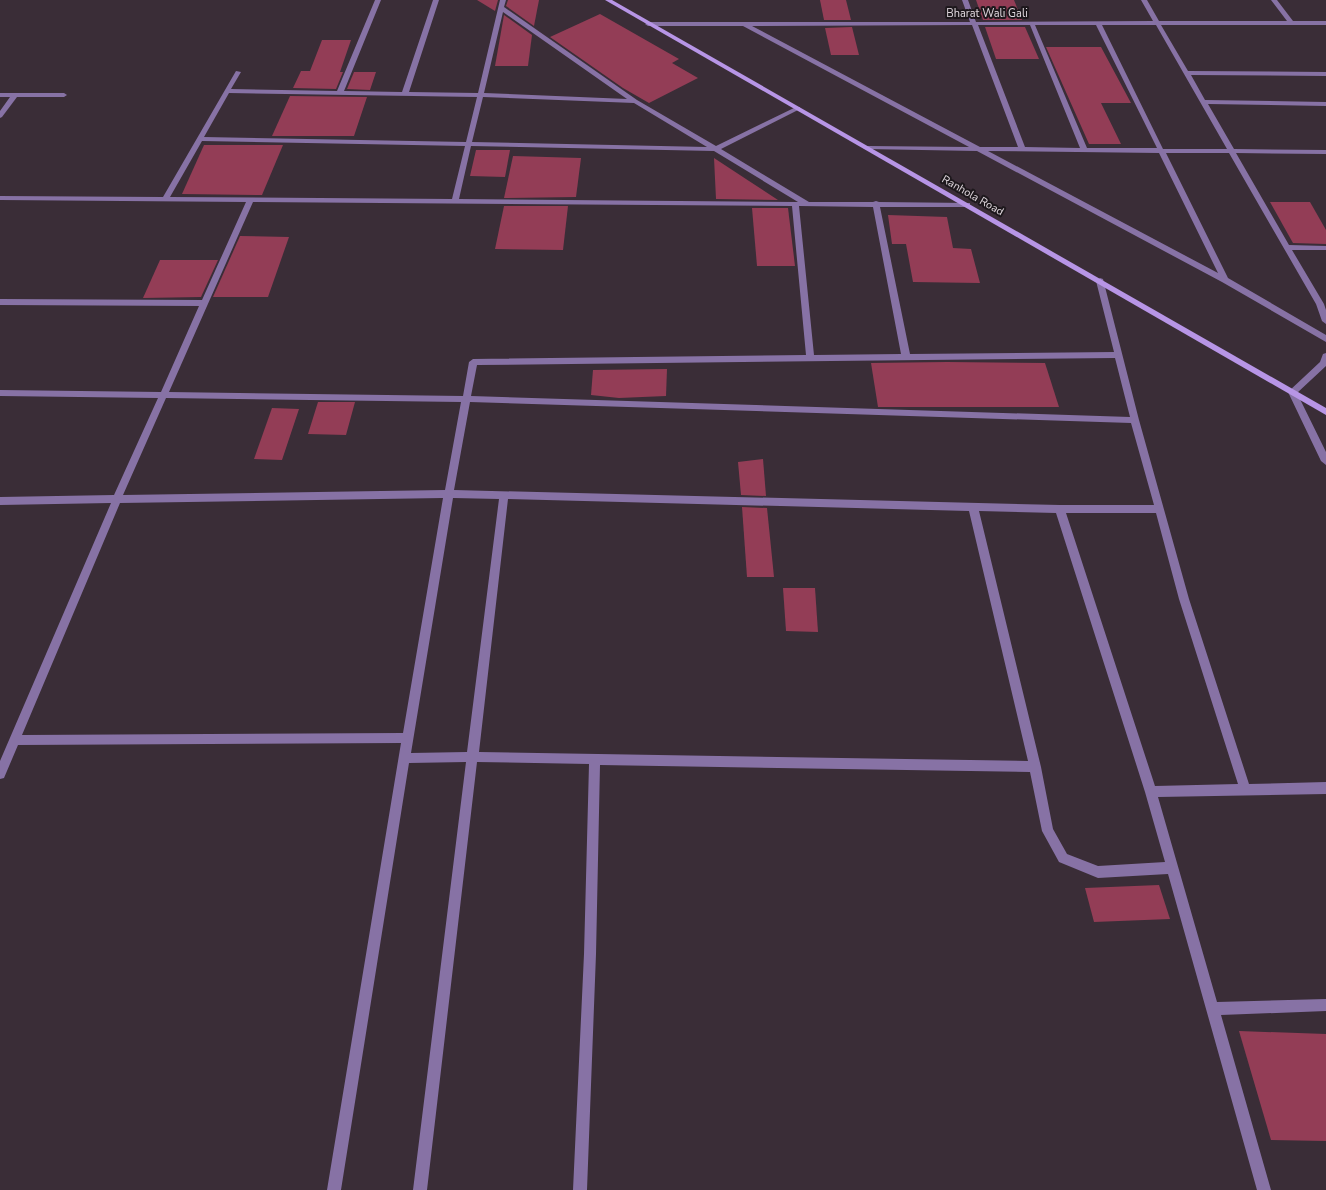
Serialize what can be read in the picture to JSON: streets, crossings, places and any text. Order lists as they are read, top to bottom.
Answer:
{
  "streets": {
    "street": ["Bharat Wali Gali", "Ranhola Road"]
  },
  "crossings": [
    ["Bharat Wali Gali", "Ranhola Road"]
  ]
}
